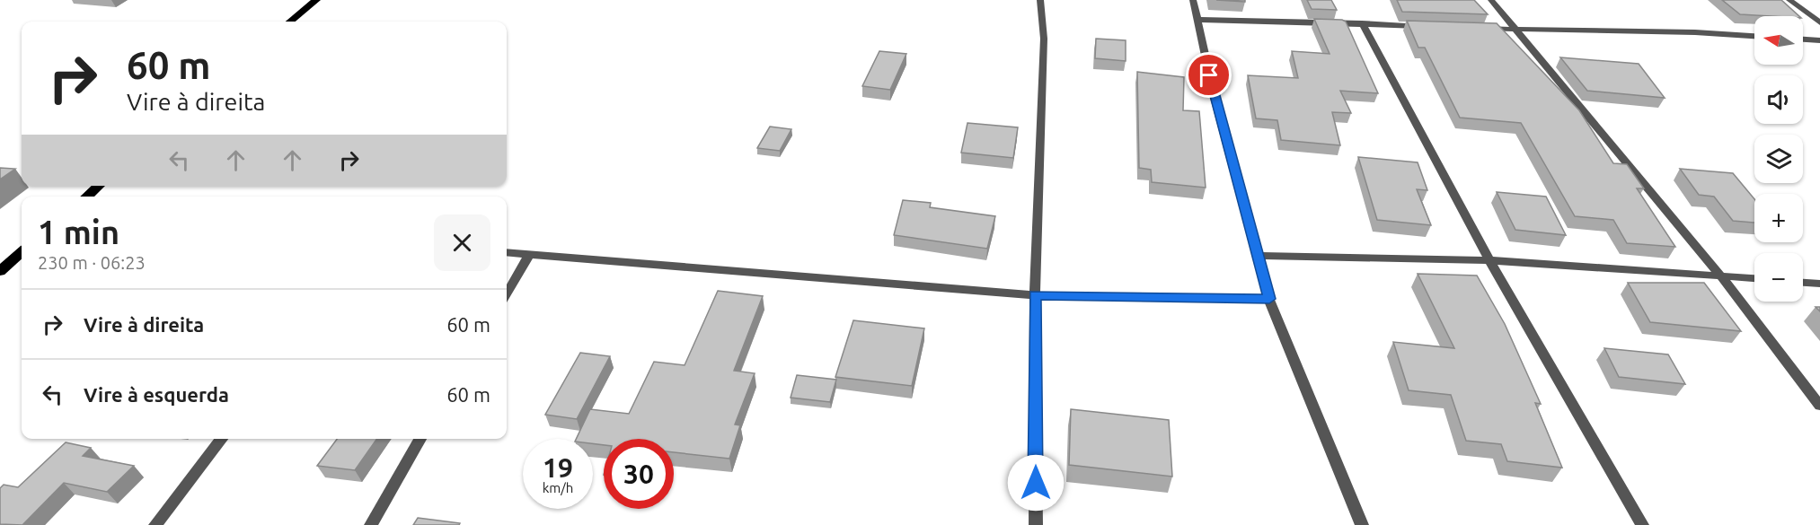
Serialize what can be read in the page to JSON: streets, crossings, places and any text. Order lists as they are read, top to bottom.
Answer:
{
  "north": "left",
  "page": {
    "map_buttons": ["+", "−"],
    "turn": ["60 m", "Vire à direita"],
    "heading": ["1 min", "230 m · 06:23"],
    "list": [
      {
        "name": "Vire à direita",
        "value": "60 m"
      },
      {
        "name": "Vire à esquerda",
        "value": "60 m"
      }
    ],
    "speed": "19 km/h",
    "limit": "30"
  }
}
